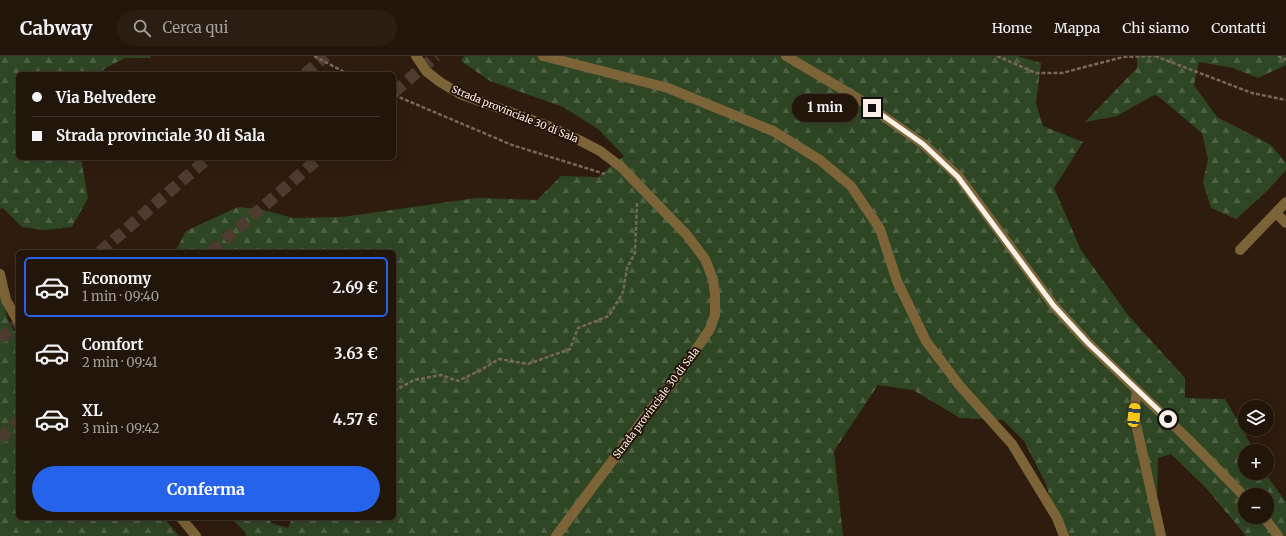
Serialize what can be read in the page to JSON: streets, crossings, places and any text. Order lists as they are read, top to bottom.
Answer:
{
  "streets": {
    "street": ["Strada provinciale 30 di Sala"]
  },
  "page": {
    "header": "Cabway",
    "search": "Cerca qui",
    "nav": [
      "Home",
      "Mappa",
      "Chi siamo",
      "Contatti"
    ],
    "banner": ["Via Belvedere", "Strada provinciale 30 di Sala"],
    "bubble": "1 min",
    "list": [
      {
        "name": "Economy",
        "note": "1 min · 09:40",
        "value": "2.69 €"
      },
      {
        "name": "Comfort",
        "note": "2 min · 09:41",
        "value": "3.63 €"
      },
      {
        "name": "XL",
        "note": "3 min · 09:42",
        "value": "4.57 €"
      }
    ],
    "map_buttons": ["+", "−"],
    "buttons": "Conferma"
  }
}
